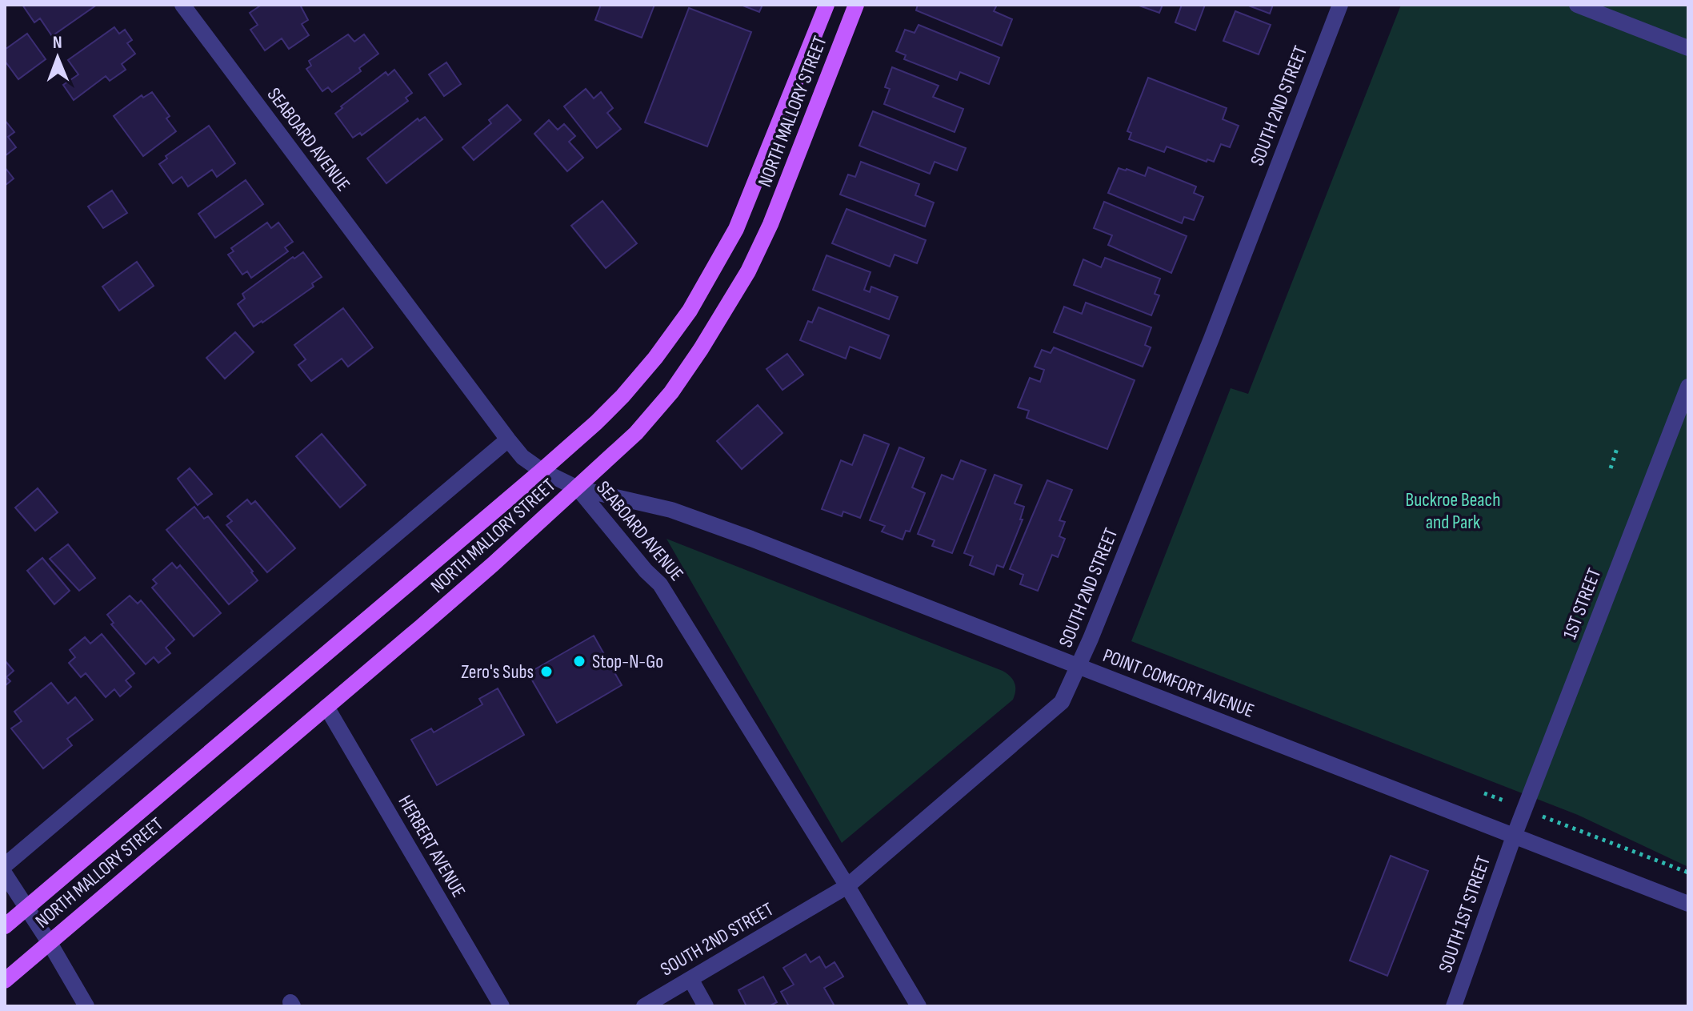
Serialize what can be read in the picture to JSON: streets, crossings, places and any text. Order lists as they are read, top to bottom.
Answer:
{
  "streets": {
    "main road": ["NORTH MALLORY STREET"],
    "street": [
      "SOUTH 2ND STREET",
      "SEABOARD AVENUE",
      "1ST STREET",
      "POINT COMFORT AVENUE",
      "HERBERT AVENUE",
      "SOUTH 1ST STREET"
    ]
  },
  "crossings": [
    ["SOUTH 2ND STREET", "SEABOARD AVENUE"],
    ["SOUTH 2ND STREET", "POINT COMFORT AVENUE"],
    ["NORTH MALLORY STREET", "SEABOARD AVENUE"],
    ["NORTH MALLORY STREET", "POINT COMFORT AVENUE"],
    ["NORTH MALLORY STREET", "HERBERT AVENUE"],
    ["SEABOARD AVENUE", "POINT COMFORT AVENUE"],
    ["1ST STREET", "POINT COMFORT AVENUE"],
    ["1ST STREET", "SOUTH 1ST STREET"],
    ["POINT COMFORT AVENUE", "SOUTH 1ST STREET"]
  ],
  "parks": ["Buckroe Beach and Park"],
  "places": ["Stop-N-Go", "Zero's Subs"],
  "north": "top"
}
